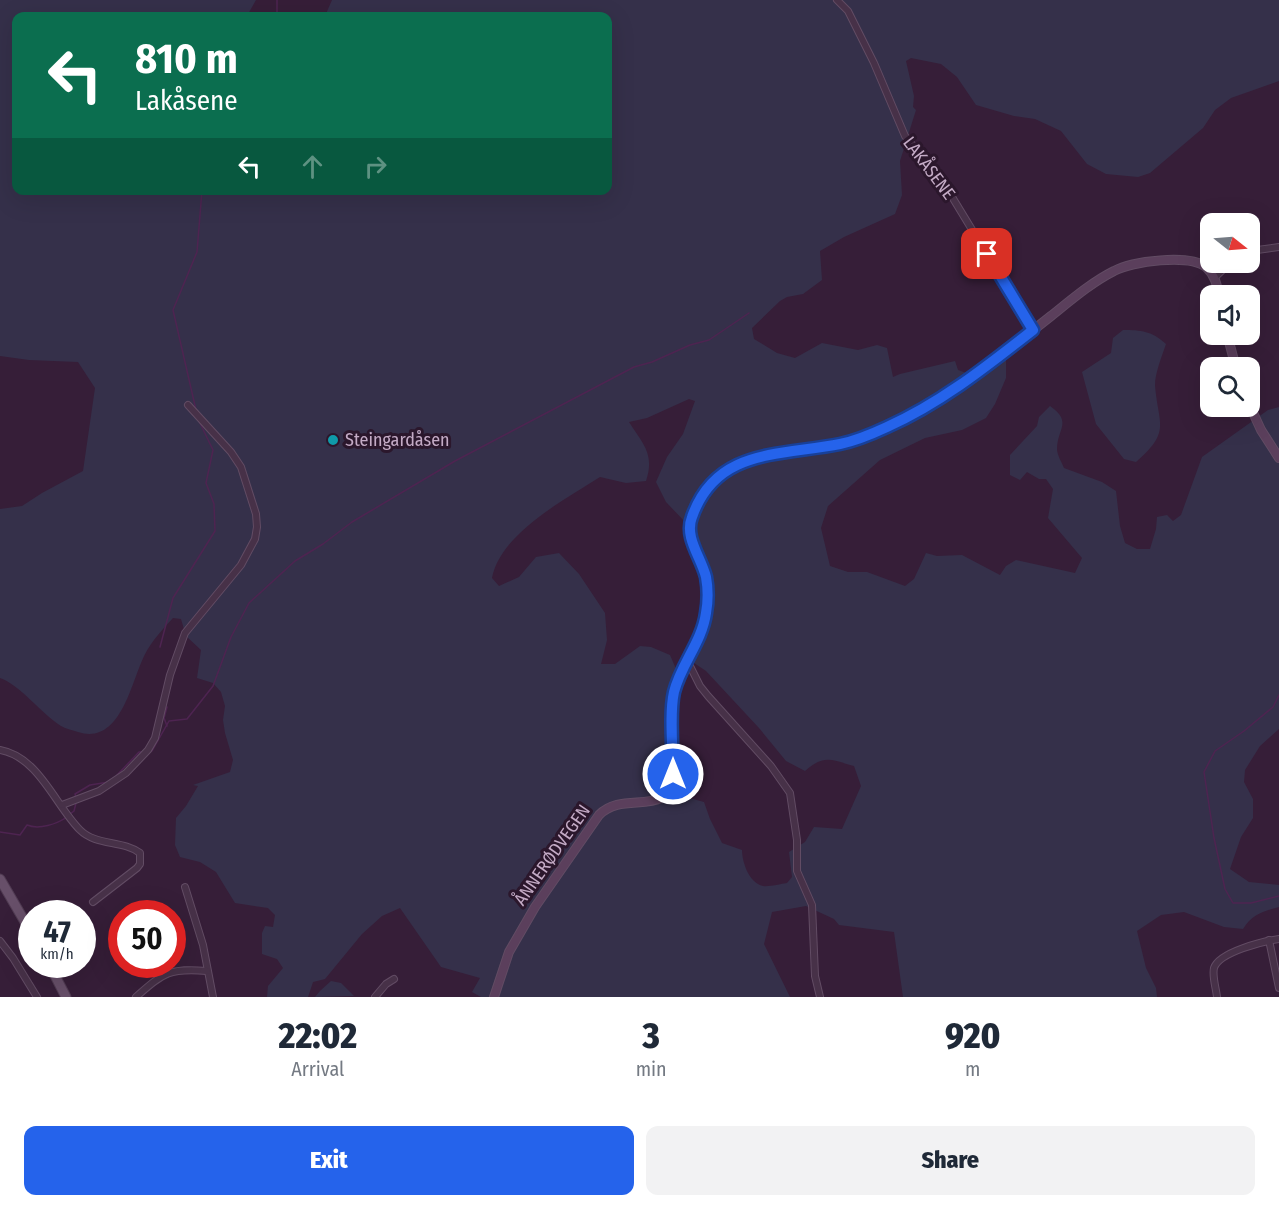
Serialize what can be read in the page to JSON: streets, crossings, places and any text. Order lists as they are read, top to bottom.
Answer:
{
  "streets": {
    "main road": ["ÅNNERØDVEGEN"],
    "street": ["LAKÅSENE"]
  },
  "crossings": [
    ["LAKÅSENE", "ÅNNERØDVEGEN"]
  ],
  "places": ["Steingardåsen"],
  "north": "right",
  "page": {
    "turn": ["810 m", "Lakåsene"],
    "speed": "47 km/h",
    "limit": "50",
    "eta": [
      "22:02",
      "Arrival",
      "3",
      "min",
      "920",
      "m"
    ],
    "buttons": ["Exit", "Share"]
  }
}
